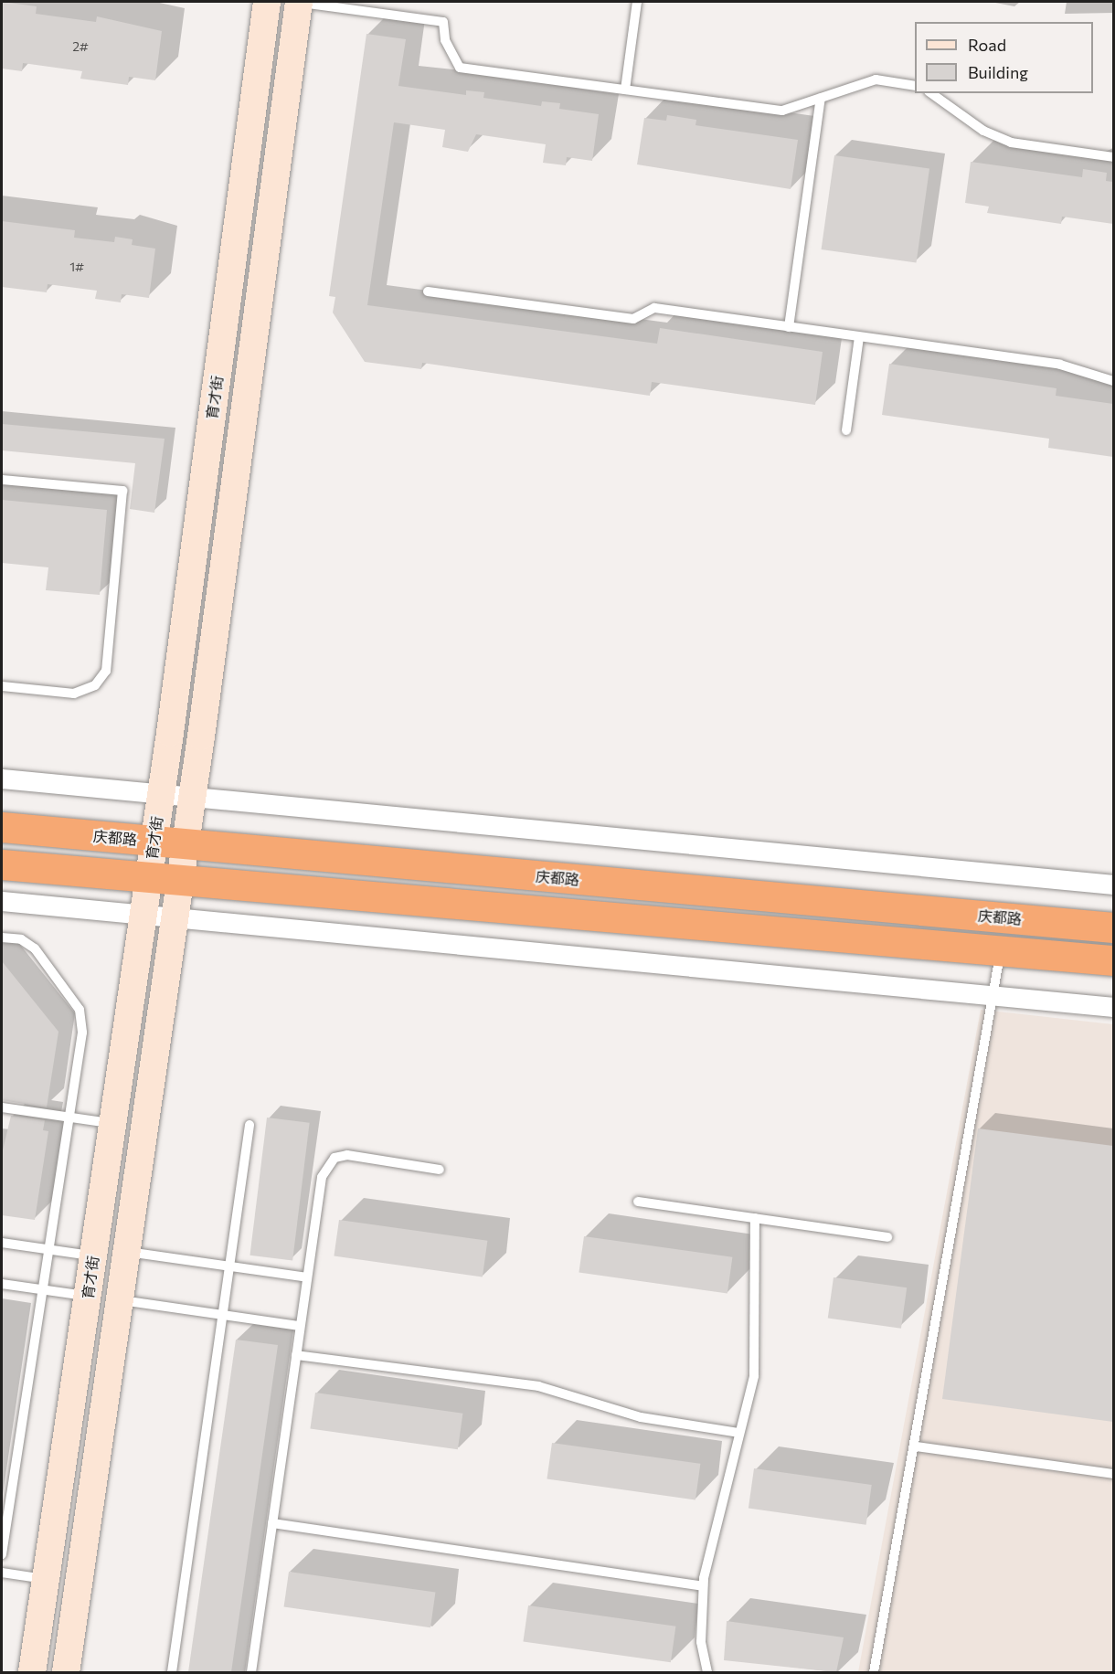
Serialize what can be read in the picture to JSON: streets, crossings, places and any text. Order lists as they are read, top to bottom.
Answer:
{
  "streets": {
    "highway": ["庆都路"],
    "street": ["育才街"]
  },
  "crossings": [
    ["育才街", "庆都路"]
  ],
  "house_numbers": ["2#", "1#"],
  "legend": ["Road", "Building"]
}
